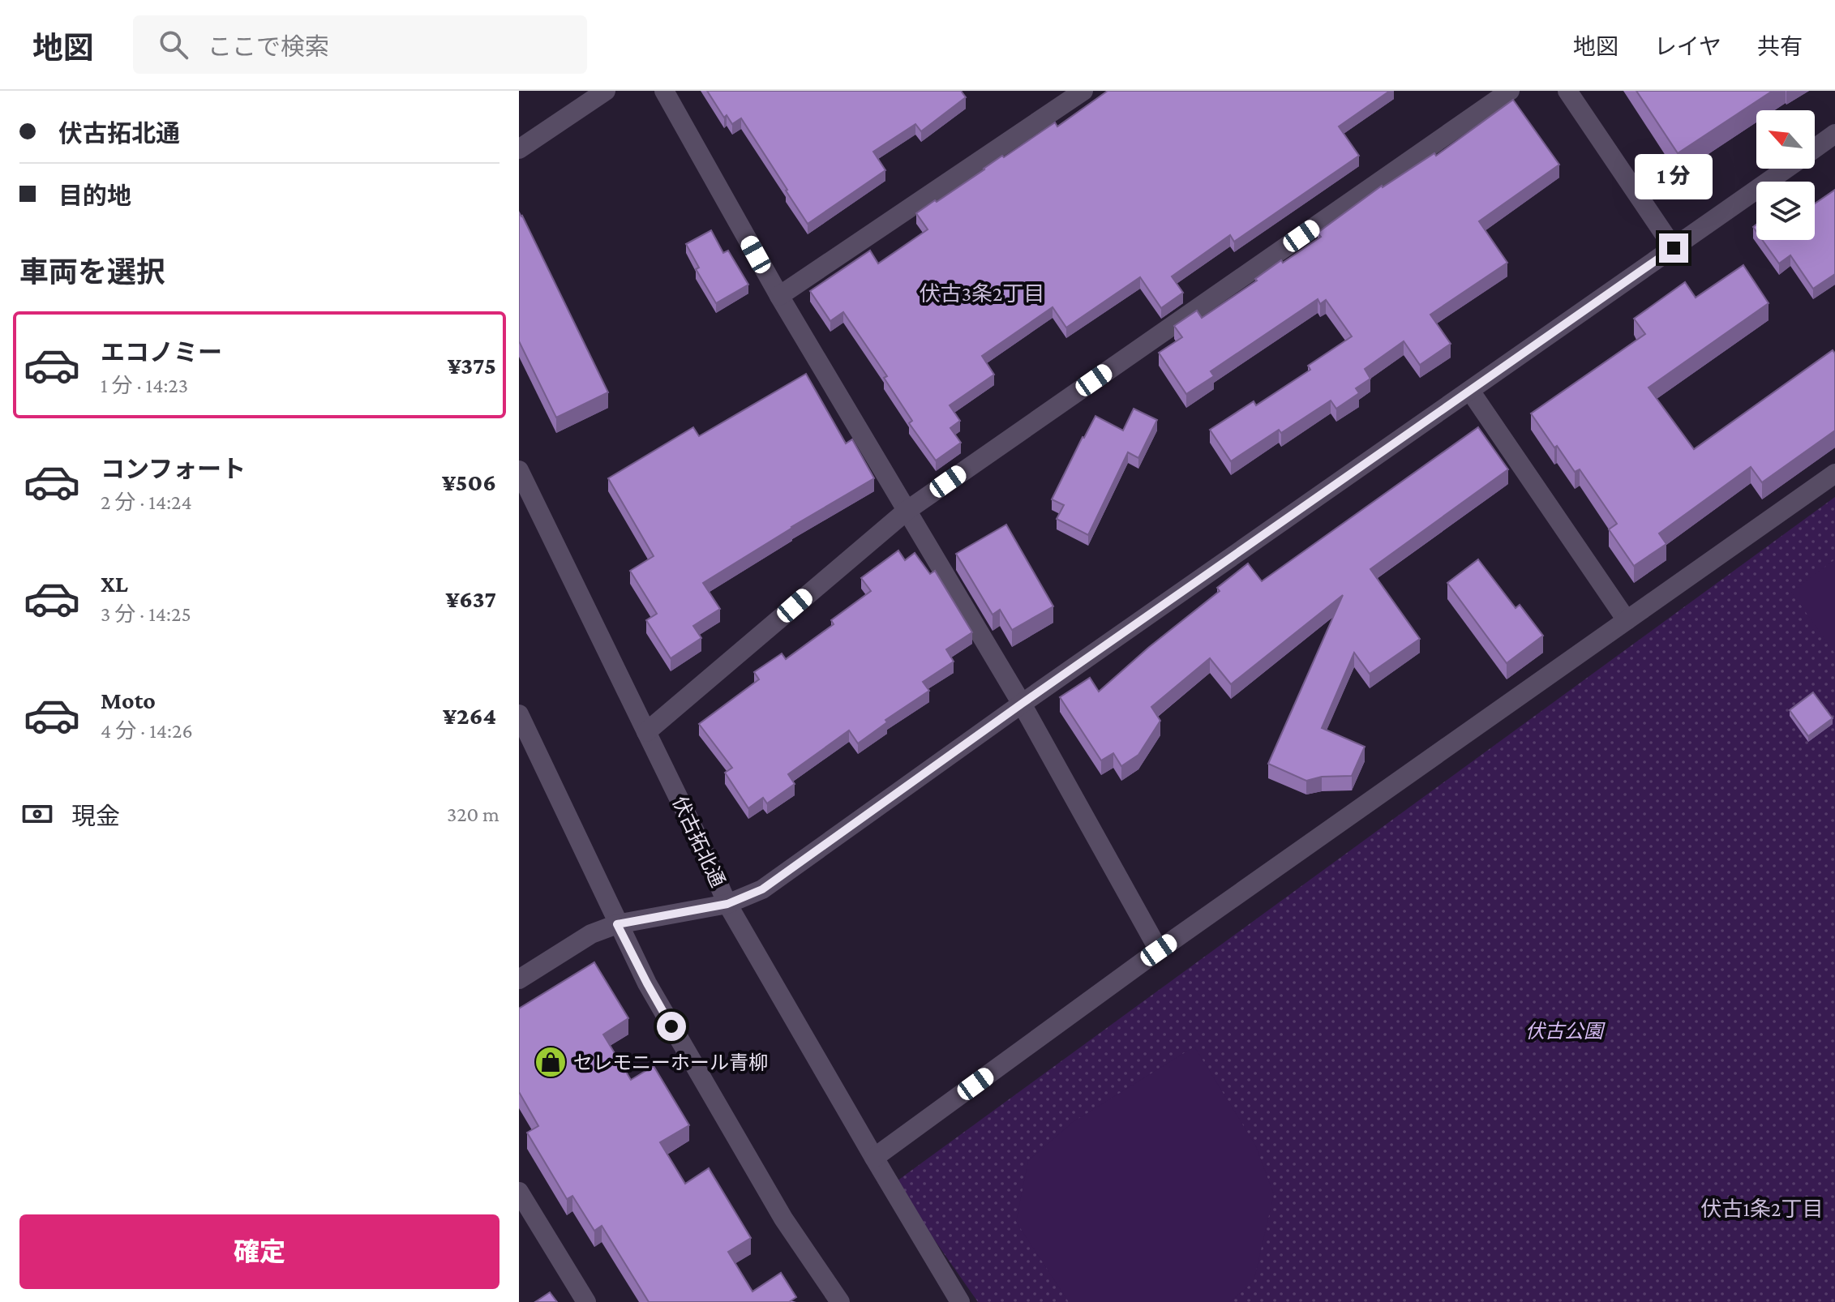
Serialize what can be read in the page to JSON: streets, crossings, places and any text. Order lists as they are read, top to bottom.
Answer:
{
  "streets": {
    "street": ["伏古拓北通"]
  },
  "districts": ["伏古3条2丁目", "伏古1条2丁目"],
  "parks": ["伏古公園"],
  "places": {
    "shop": ["セレモニーホール青柳"]
  },
  "north": "top left",
  "page": {
    "header": "地図",
    "search": "ここで検索",
    "nav": ["地図", "レイヤ", "共有"],
    "banner": ["伏古拓北通", "目的地"],
    "bubble": "1 分",
    "heading": "車両を選択",
    "list": [
      {
        "name": "エコノミー",
        "note": "1 分 · 14:23",
        "value": "¥375"
      },
      {
        "name": "コンフォート",
        "note": "2 分 · 14:24",
        "value": "¥506"
      },
      {
        "name": "XL",
        "note": "3 分 · 14:25",
        "value": "¥637"
      },
      {
        "name": "Moto",
        "note": "4 分 · 14:26",
        "value": "¥264"
      }
    ],
    "pay": ["現金", "320 m"],
    "buttons": "確定"
  }
}
